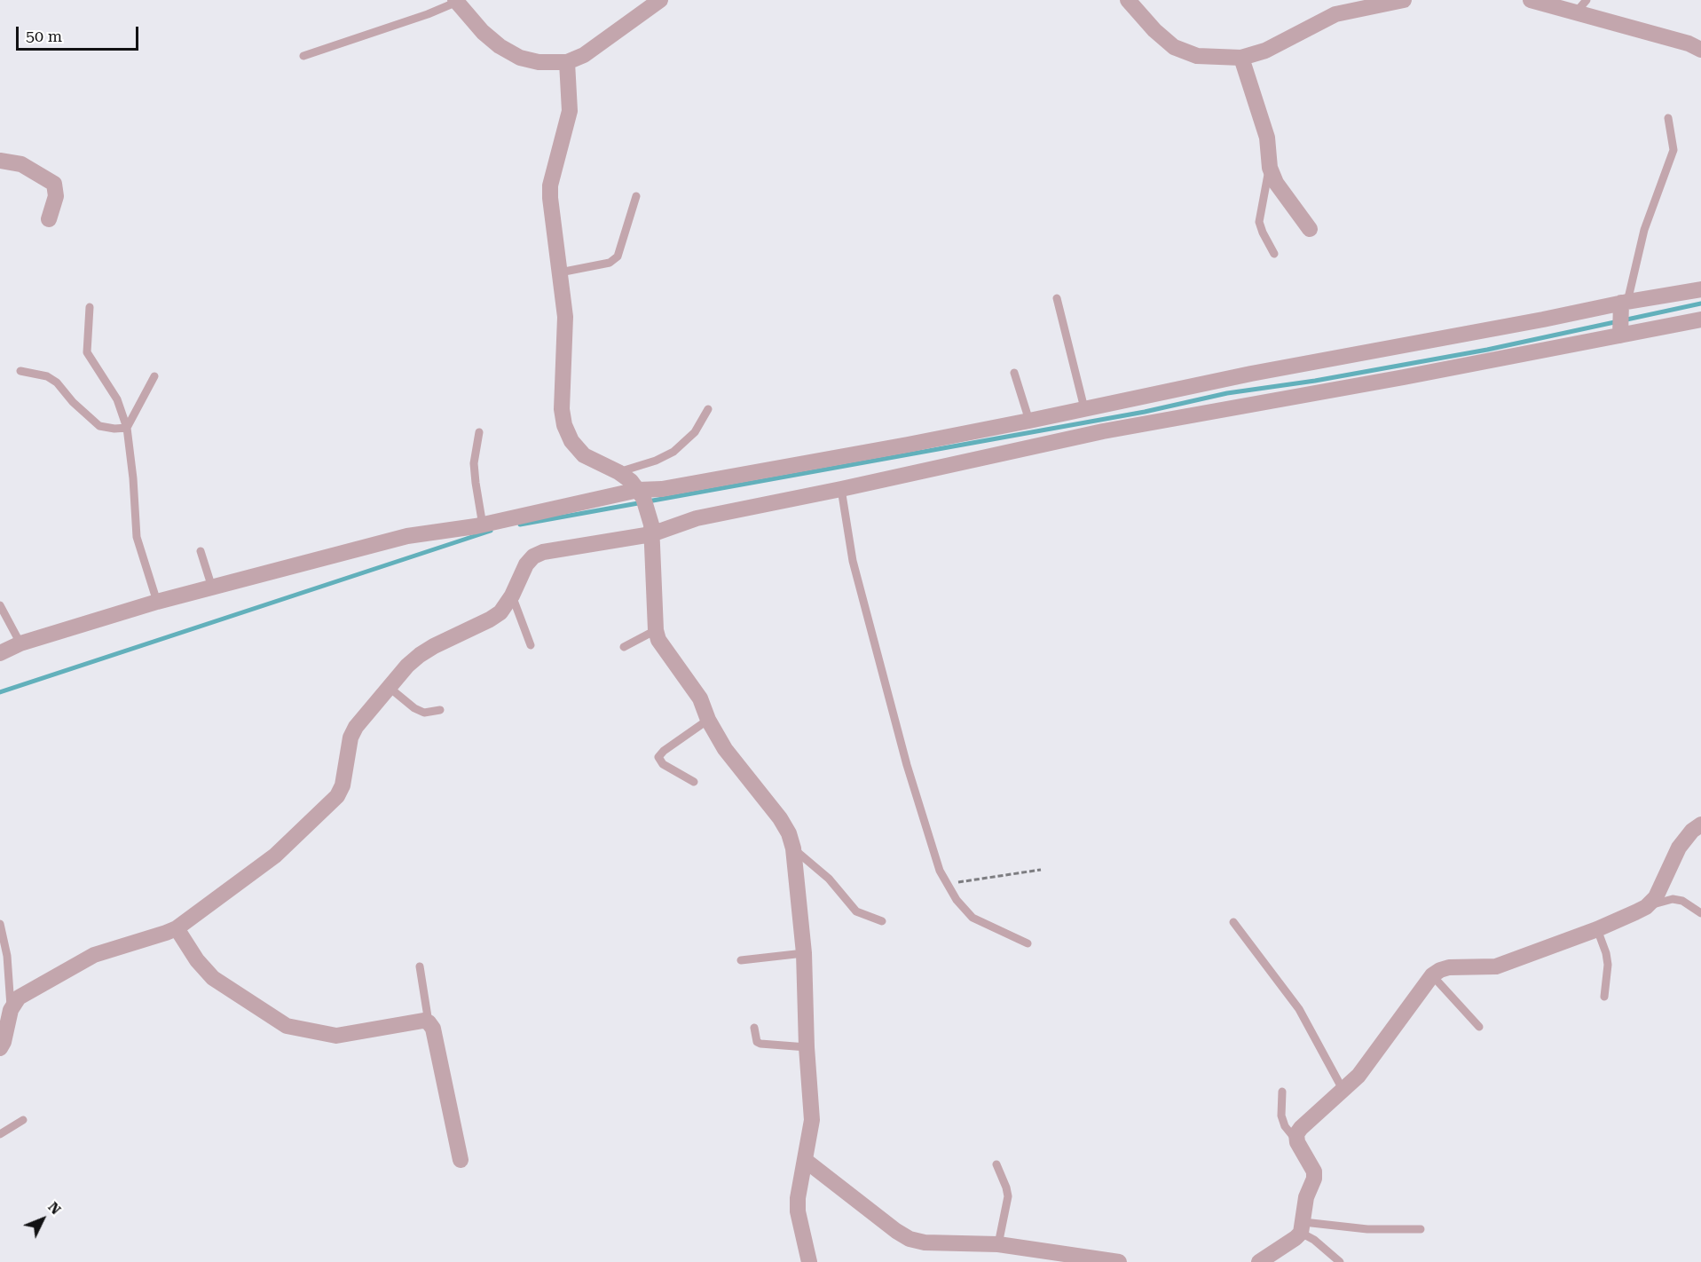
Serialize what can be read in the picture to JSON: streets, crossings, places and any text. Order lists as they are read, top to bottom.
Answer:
{
  "scale_bar": "50 m",
  "north": "top right"
}
